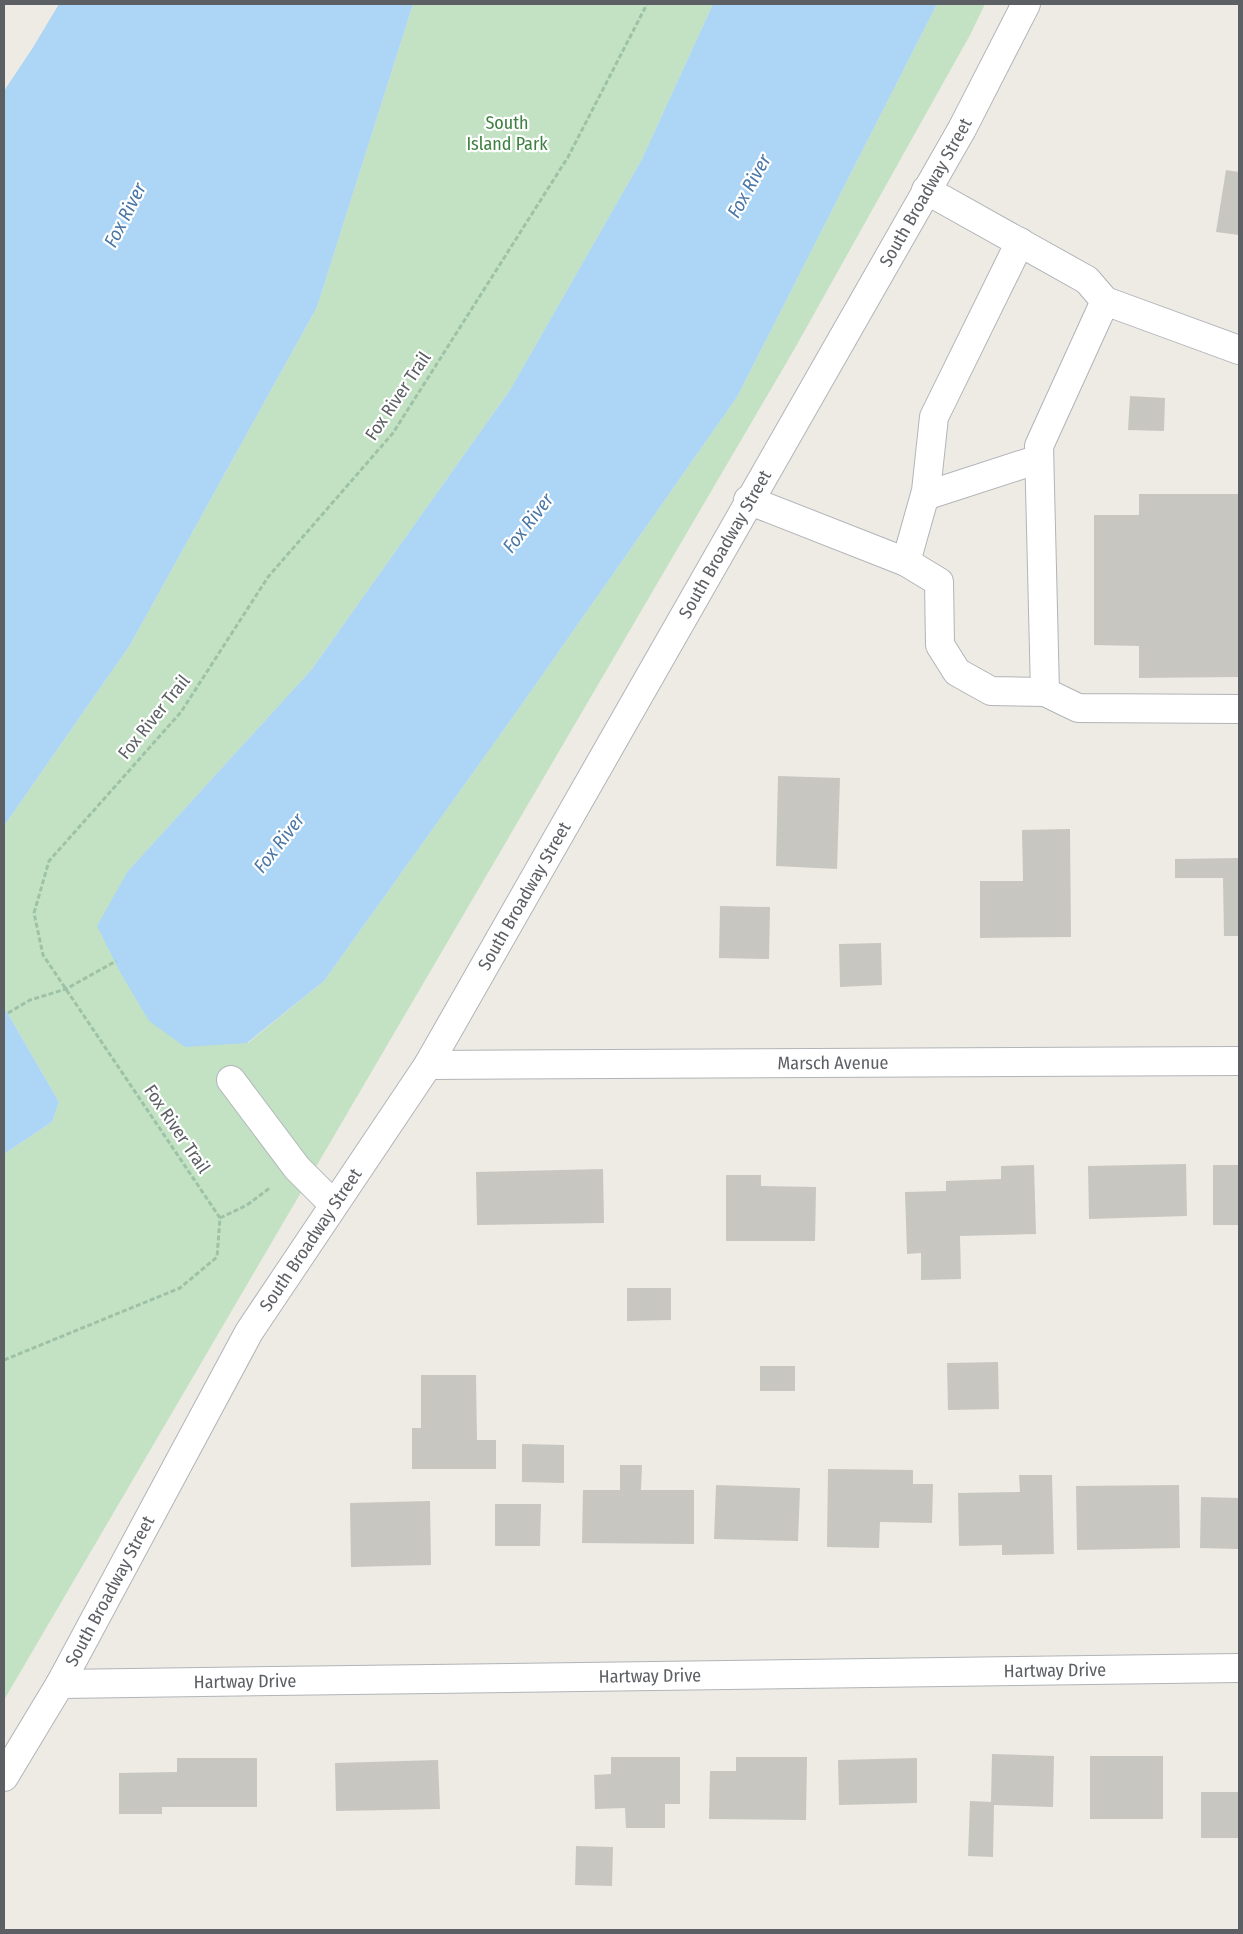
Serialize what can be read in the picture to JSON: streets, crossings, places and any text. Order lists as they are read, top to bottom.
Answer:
{
  "streets": {
    "street": ["South Broadway Street", "Marsch Avenue", "Hartway Drive"],
    "path": ["Fox River Trail"]
  },
  "crossings": [
    ["South Broadway Street", "Marsch Avenue"],
    ["South Broadway Street", "Hartway Drive"]
  ],
  "water": ["Fox River"],
  "parks": ["South Island Park"]
}
